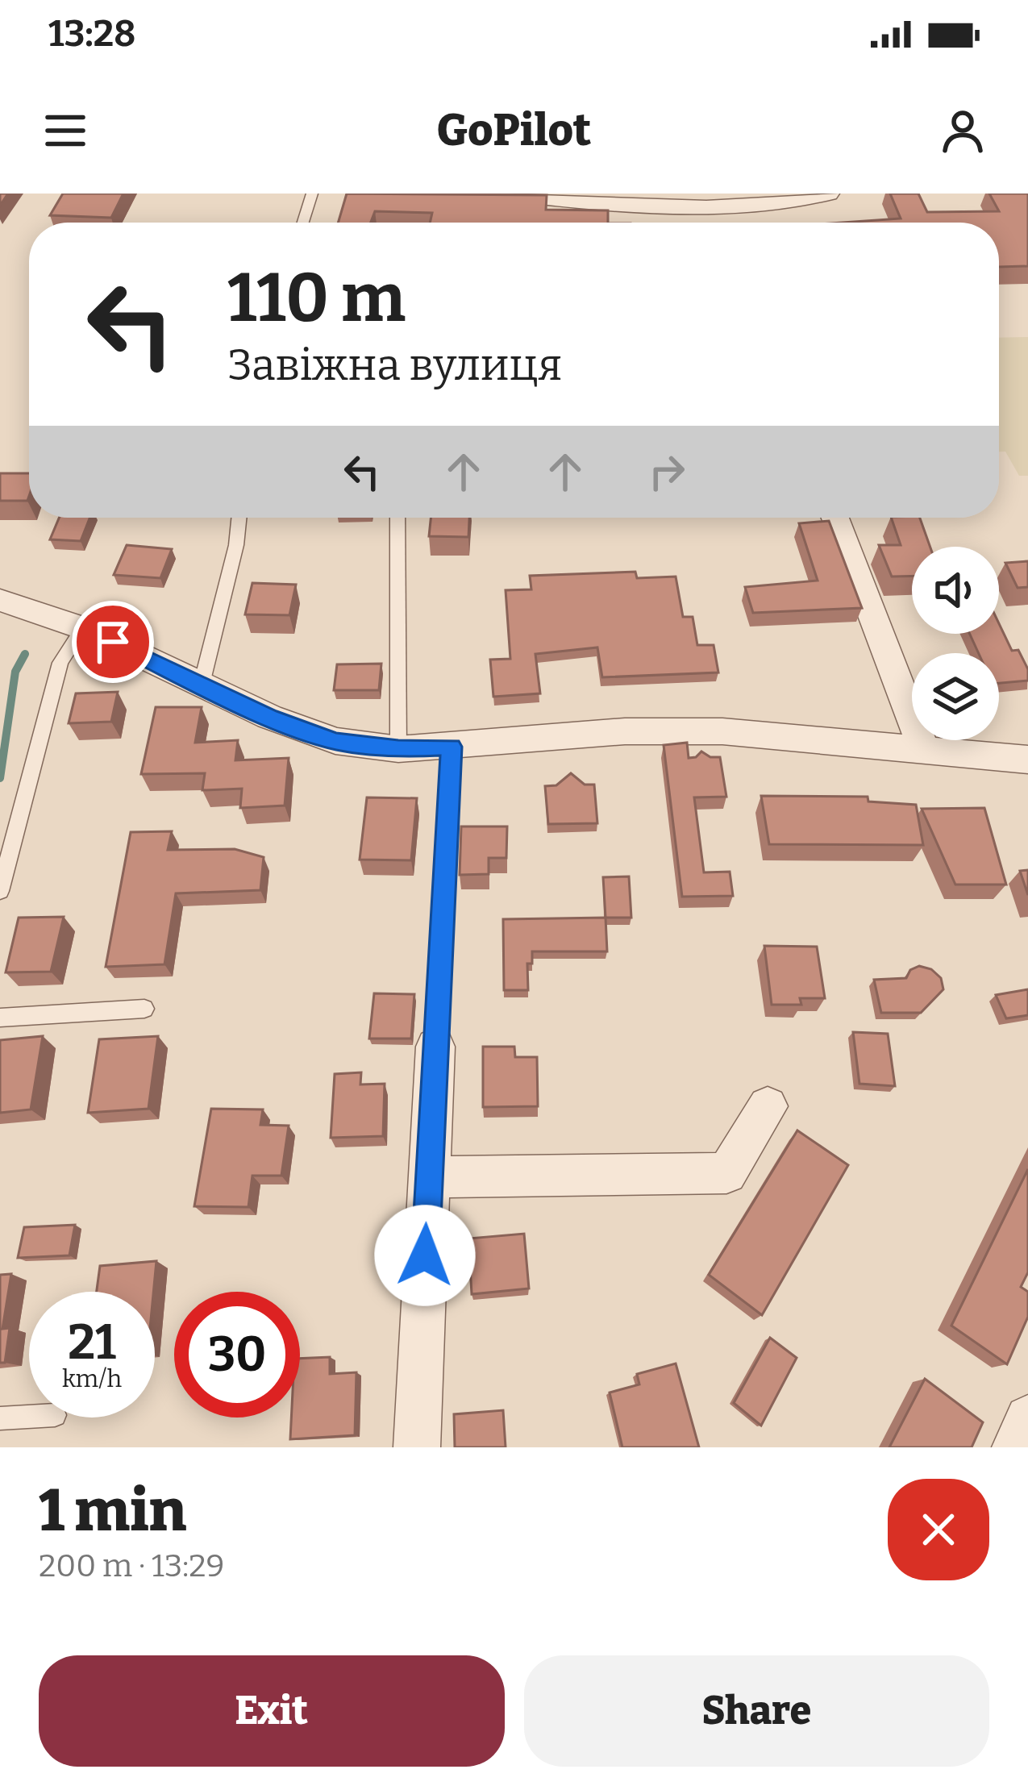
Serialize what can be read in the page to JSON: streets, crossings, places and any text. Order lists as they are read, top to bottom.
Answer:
{
  "page": {
    "status": "13:28",
    "header": "GoPilot",
    "turn": ["110 m", "Завіжна вулиця"],
    "speed": "21 km/h",
    "limit": "30",
    "heading": ["1 min", "200 m · 13:29"],
    "buttons": ["Exit", "Share"]
  }
}
